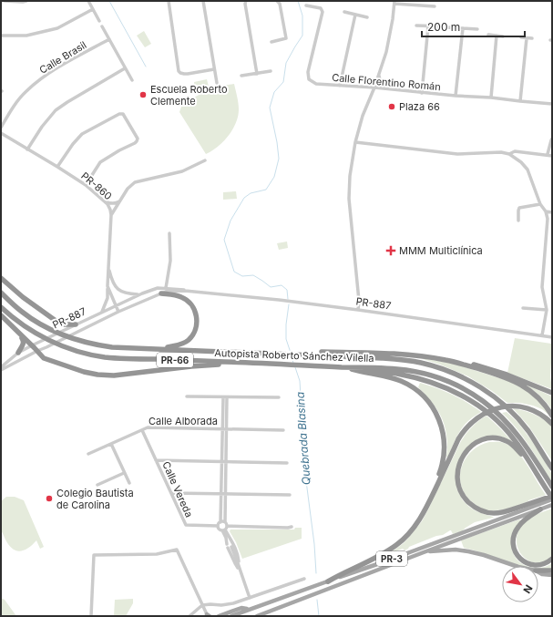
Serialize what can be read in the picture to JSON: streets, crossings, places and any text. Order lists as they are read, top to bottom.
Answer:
{
  "streets": {
    "highway": ["Autopista Roberto Sánchez Vilella", "PR-66"],
    "main road": ["PR-3"],
    "street": [
      "Calle Brasil",
      "Calle Florentino Román",
      "PR-860",
      "PR-887",
      "Calle Alborada",
      "Calle Vereda"
    ]
  },
  "crossings": [
    ["PR-860", "PR-887"],
    ["Calle Alborada", "Calle Vereda"]
  ],
  "water": ["Quebrada Blasina"],
  "places": {
    "other": ["Escuela Roberto Clemente", "Plaza 66", "Colegio Bautista de Carolina"],
    "health": ["MMM Multiclínica"]
  },
  "scale_bar": "200 m",
  "north": "bottom right"
}
